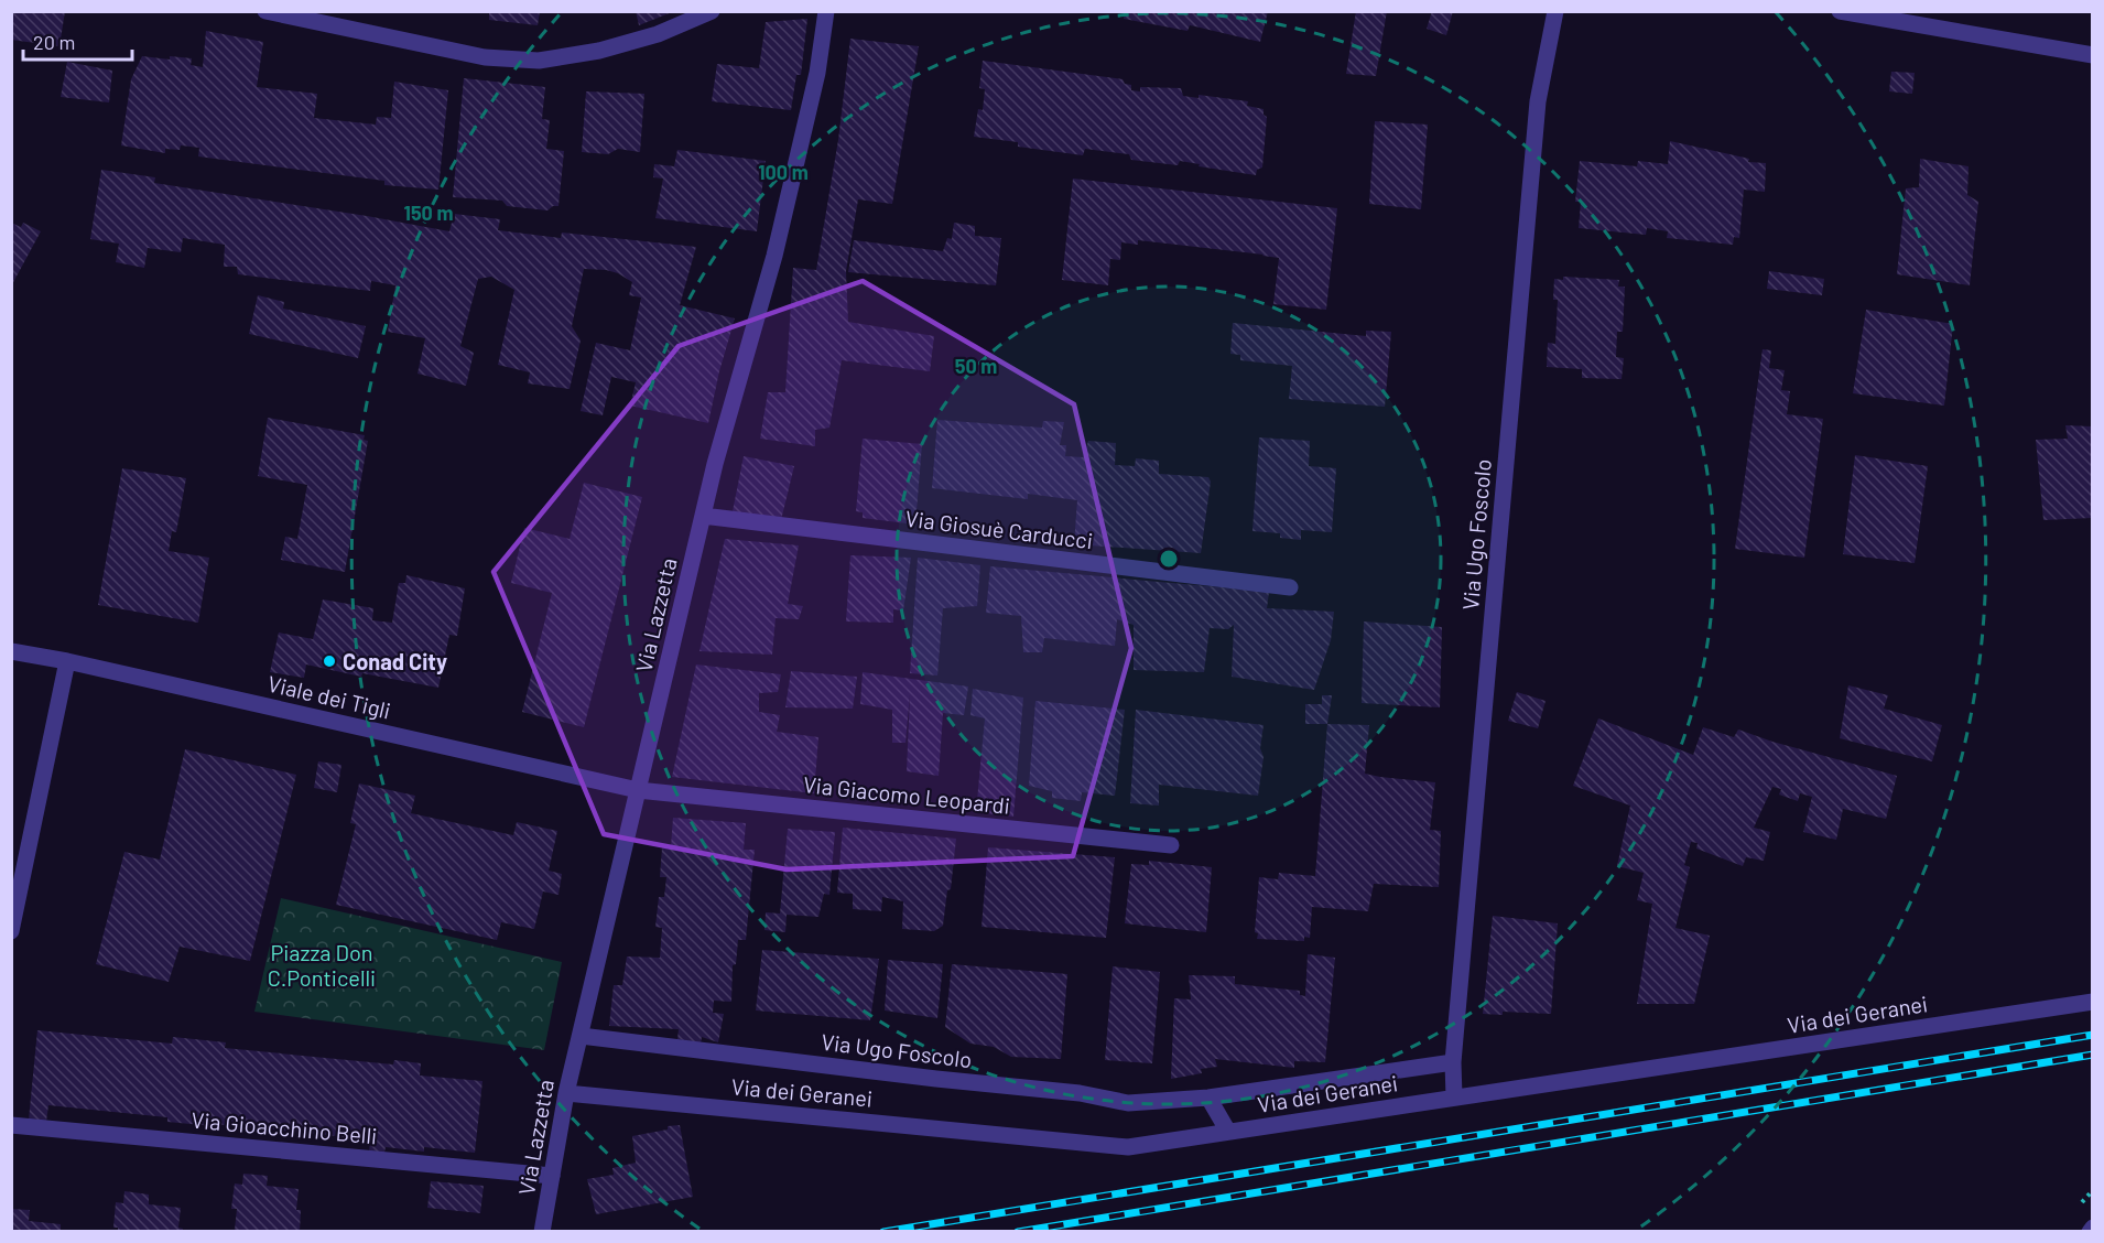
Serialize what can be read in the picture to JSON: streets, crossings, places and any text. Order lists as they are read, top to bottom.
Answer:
{
  "streets": {
    "street": [
      "Via Giosuè Carducci",
      "Via Ugo Foscolo",
      "Via Lazzetta",
      "Viale dei Tigli",
      "Via Giacomo Leopardi",
      "Via dei Geranei",
      "Via Gioacchino Belli"
    ]
  },
  "crossings": [
    ["Via Giosuè Carducci", "Via Lazzetta"],
    ["Via Ugo Foscolo", "Via Lazzetta"],
    ["Via Ugo Foscolo", "Via dei Geranei"],
    ["Via Lazzetta", "Viale dei Tigli"],
    ["Via Lazzetta", "Via Giacomo Leopardi"],
    ["Via Lazzetta", "Via dei Geranei"],
    ["Via Lazzetta", "Via Gioacchino Belli"],
    ["Viale dei Tigli", "Via Giacomo Leopardi"]
  ],
  "parks": ["Piazza Don C.Ponticelli"],
  "places": ["Conad City"],
  "scale_bar": "20 m",
  "rings": ["100 m", "150 m", "50 m"]
}
